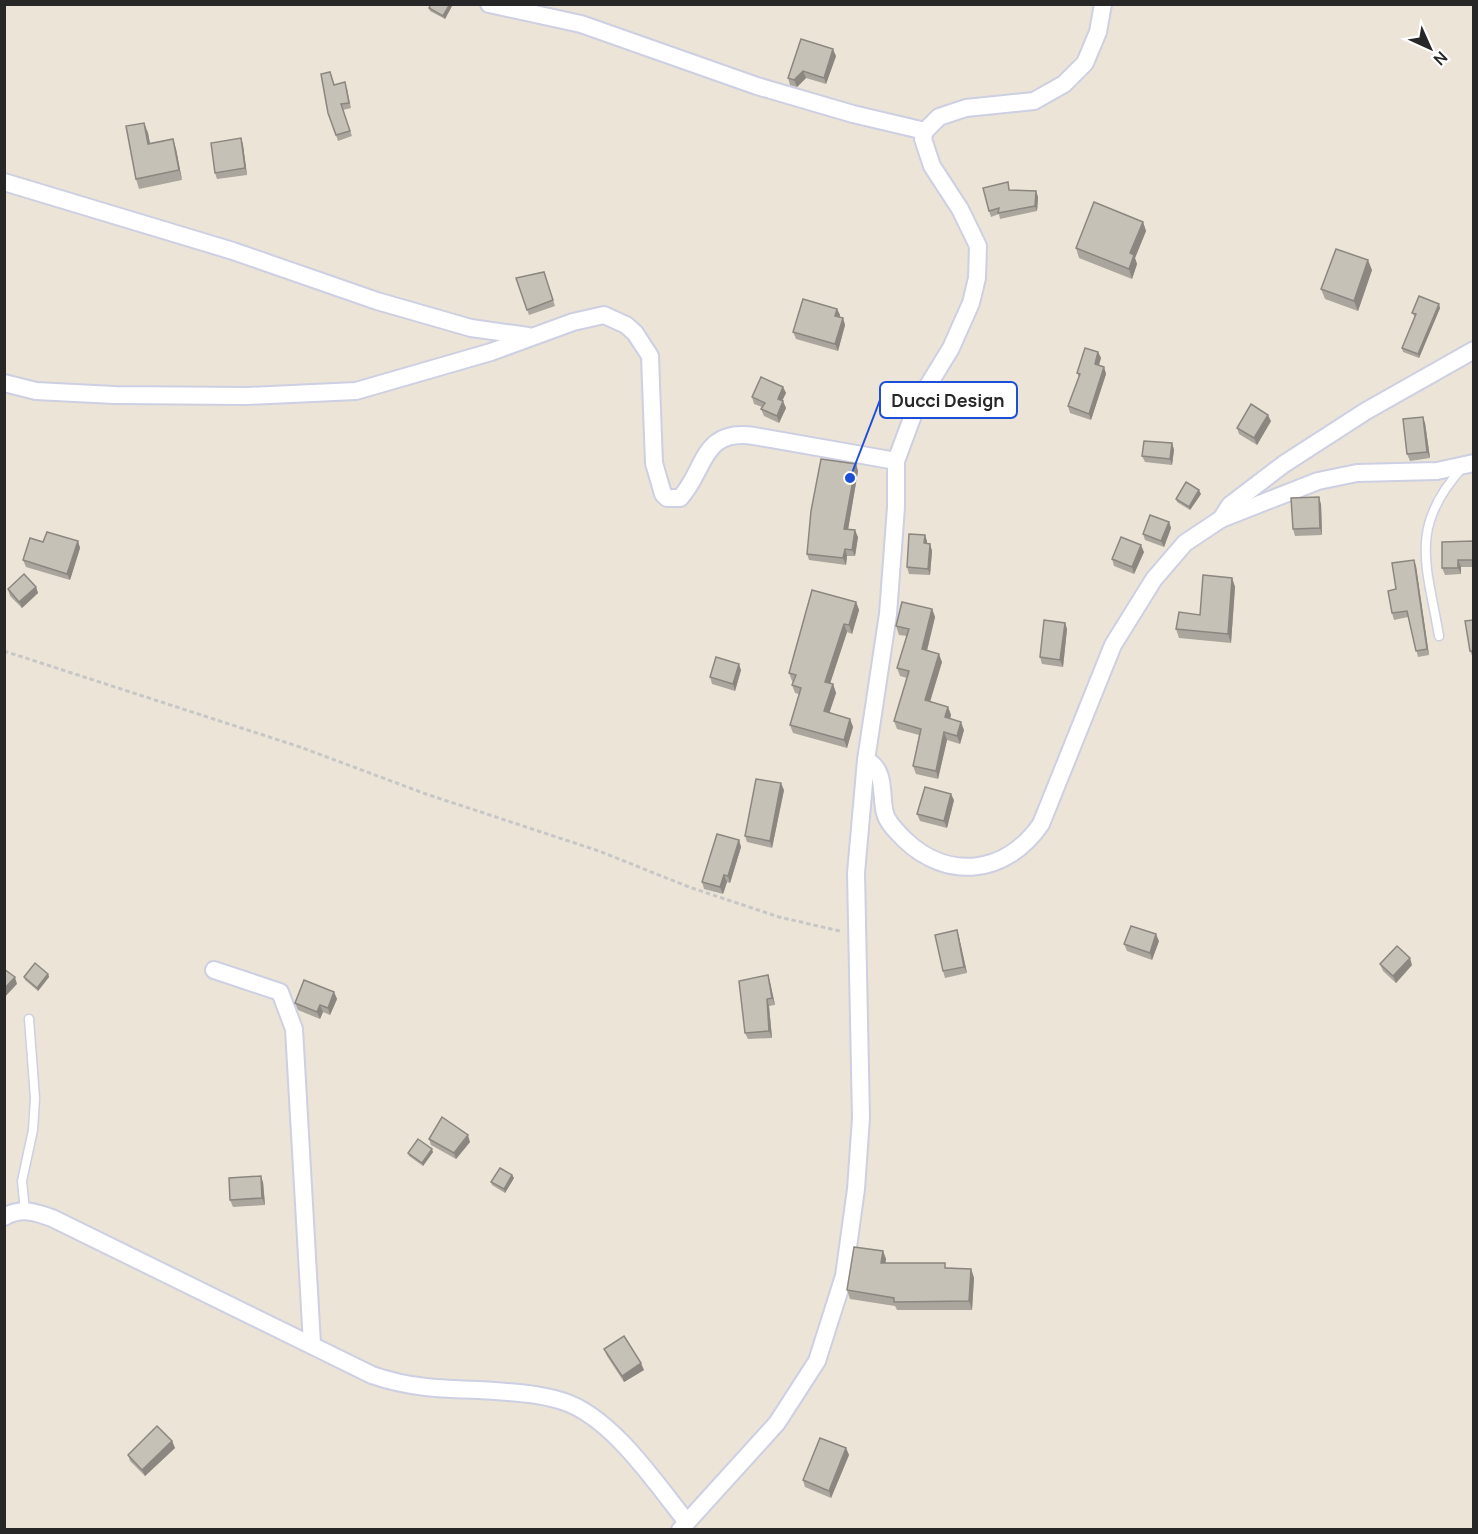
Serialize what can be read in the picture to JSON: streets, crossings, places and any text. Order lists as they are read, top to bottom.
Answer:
{
  "places": ["Ducci Design"],
  "north": "bottom right"
}
